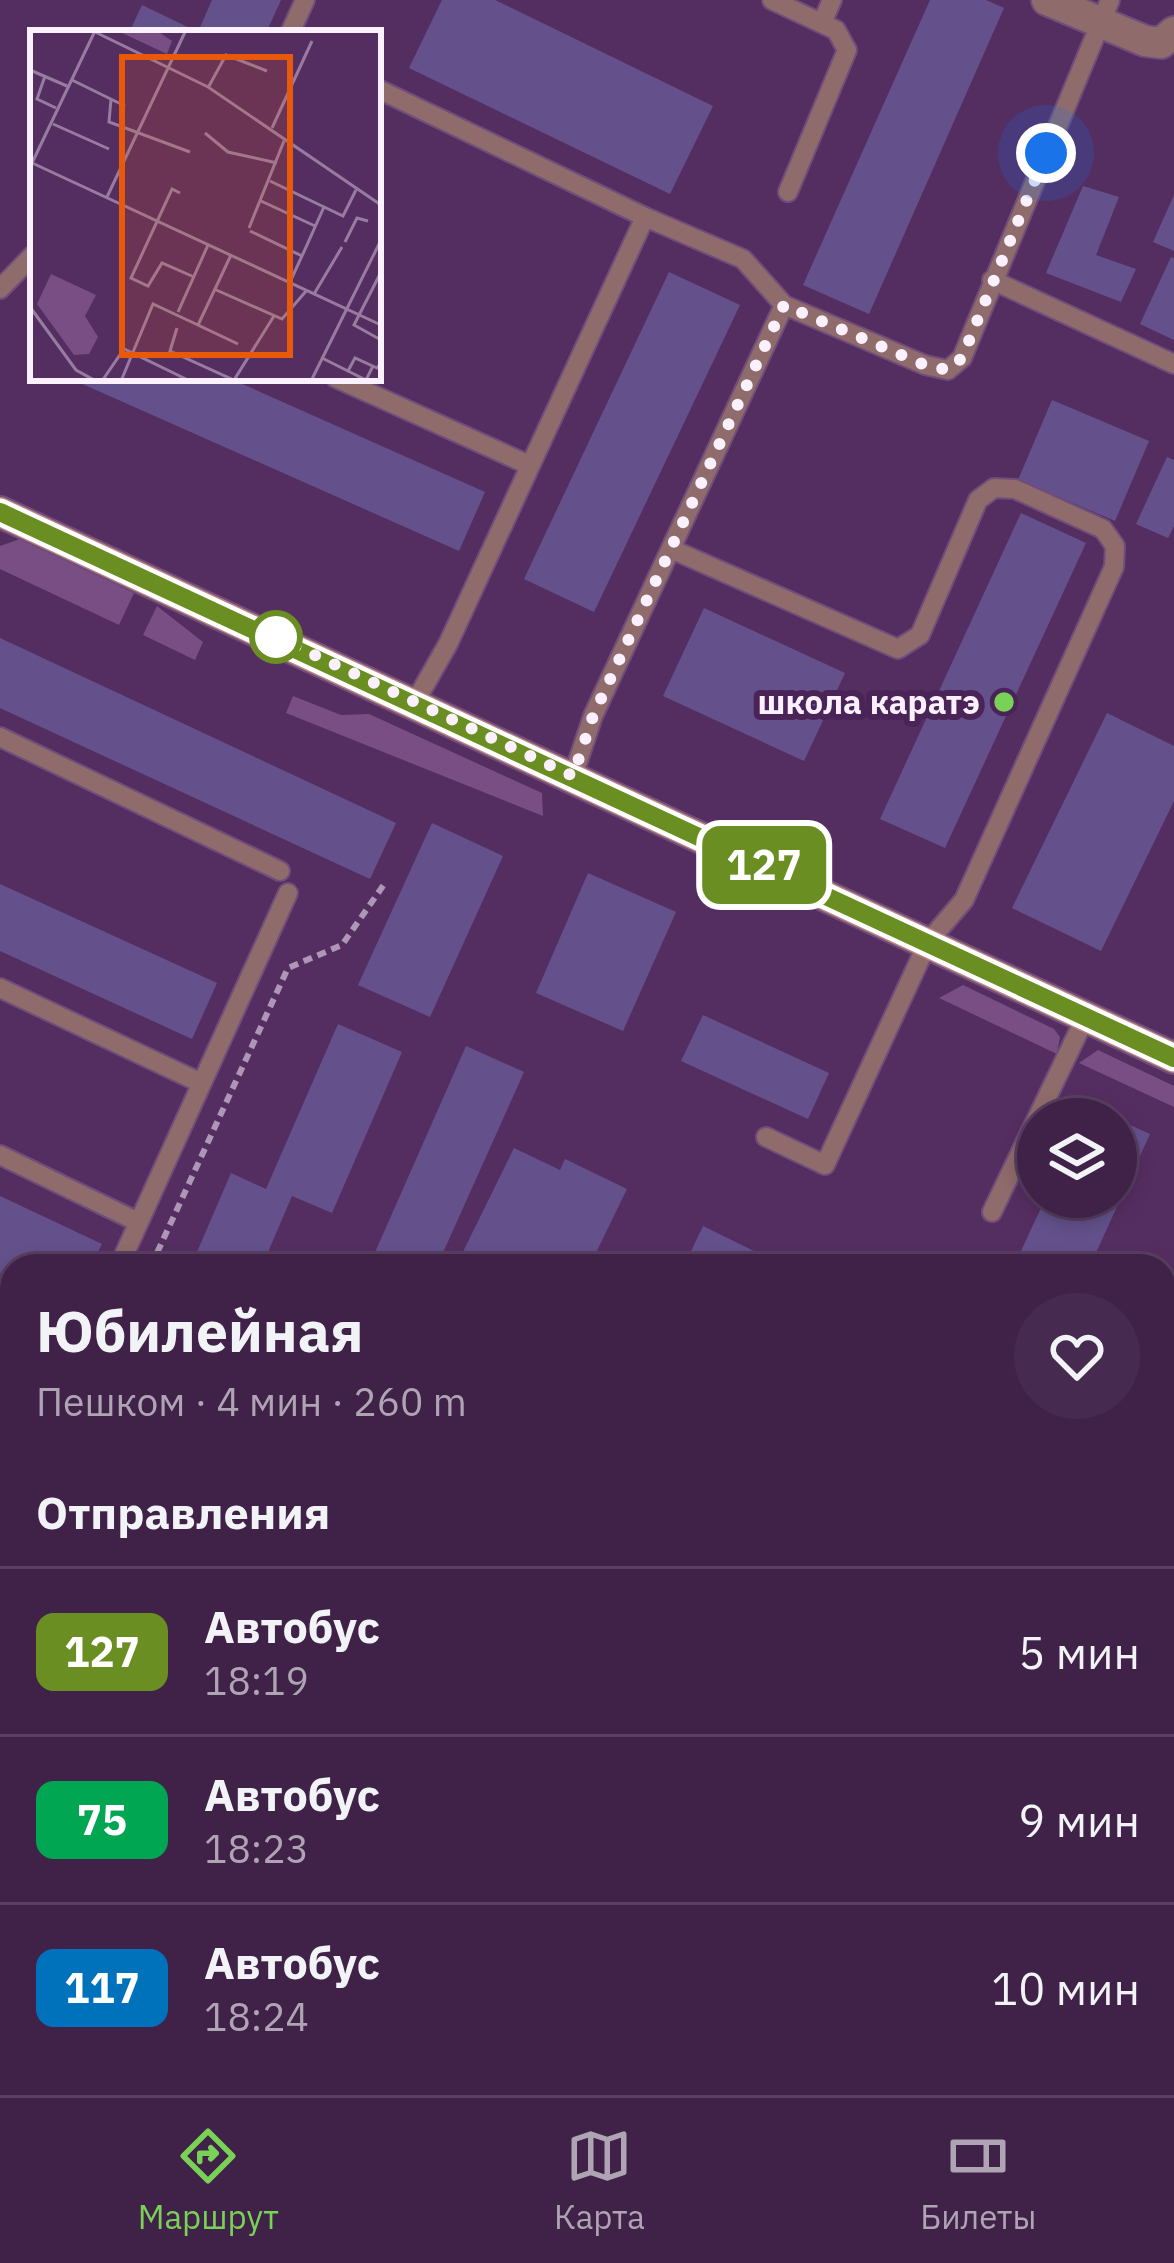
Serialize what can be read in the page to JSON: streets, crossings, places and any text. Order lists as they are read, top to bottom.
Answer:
{
  "places": ["школа каратэ"],
  "lines": ["bus line 127"],
  "page": {
    "on_map": "127",
    "heading": [
      ["Юбилейная", "Пешком · 4 мин · 260 m"],
      "Отправления"
    ],
    "list": [
      {
        "mark": "127",
        "name": "Автобус",
        "note": "18:19",
        "value": "5 мин"
      },
      {
        "mark": "75",
        "name": "Автобус",
        "note": "18:23",
        "value": "9 мин"
      },
      {
        "mark": "117",
        "name": "Автобус",
        "note": "18:24",
        "value": "10 мин"
      }
    ],
    "tabs": ["Маршрут", "Карта", "Билеты"]
  }
}
